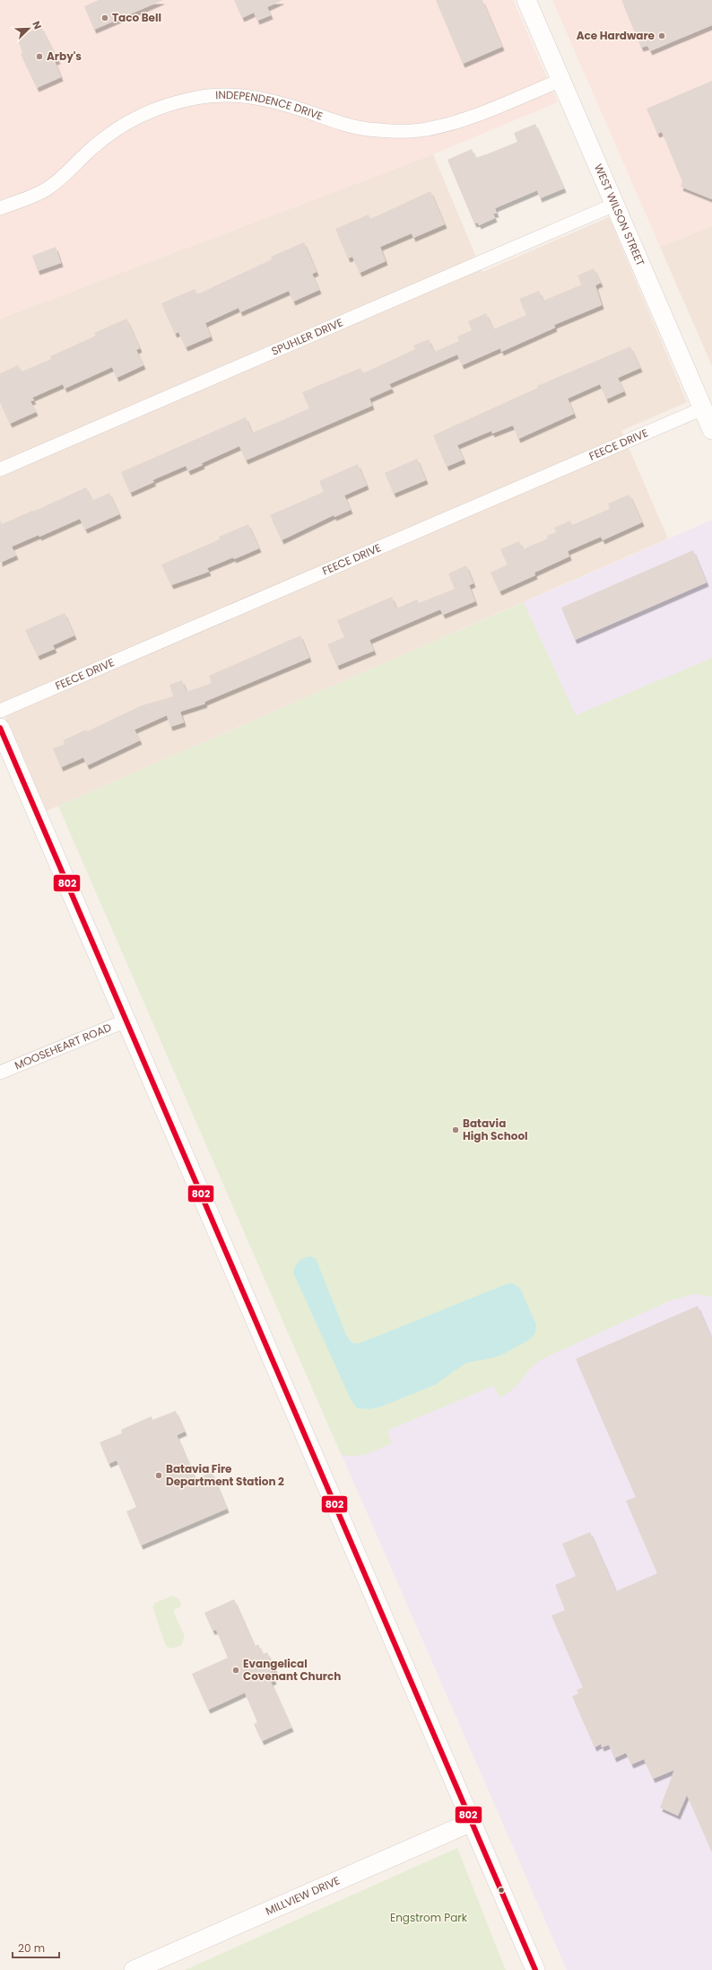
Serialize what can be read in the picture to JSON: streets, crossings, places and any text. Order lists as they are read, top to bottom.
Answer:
{
  "streets": {
    "main road": ["WEST WILSON STREET", "MILLVIEW DRIVE"],
    "street": [
      "INDEPENDENCE DRIVE",
      "SPUHLER DRIVE",
      "FEECE DRIVE",
      "MOOSEHEART ROAD"
    ]
  },
  "crossings": [
    ["INDEPENDENCE DRIVE", "WEST WILSON STREET"],
    ["WEST WILSON STREET", "SPUHLER DRIVE"],
    ["WEST WILSON STREET", "FEECE DRIVE"]
  ],
  "parks": ["Engstrom Park"],
  "places": [
    "Taco Bell",
    "Ace Hardware",
    "Arby's",
    "Batavia High School",
    "Batavia Fire Department Station 2",
    "Evangelical Covenant Church"
  ],
  "lines": ["transit line 802"],
  "scale_bar": "20 m",
  "north": "top right"
}
